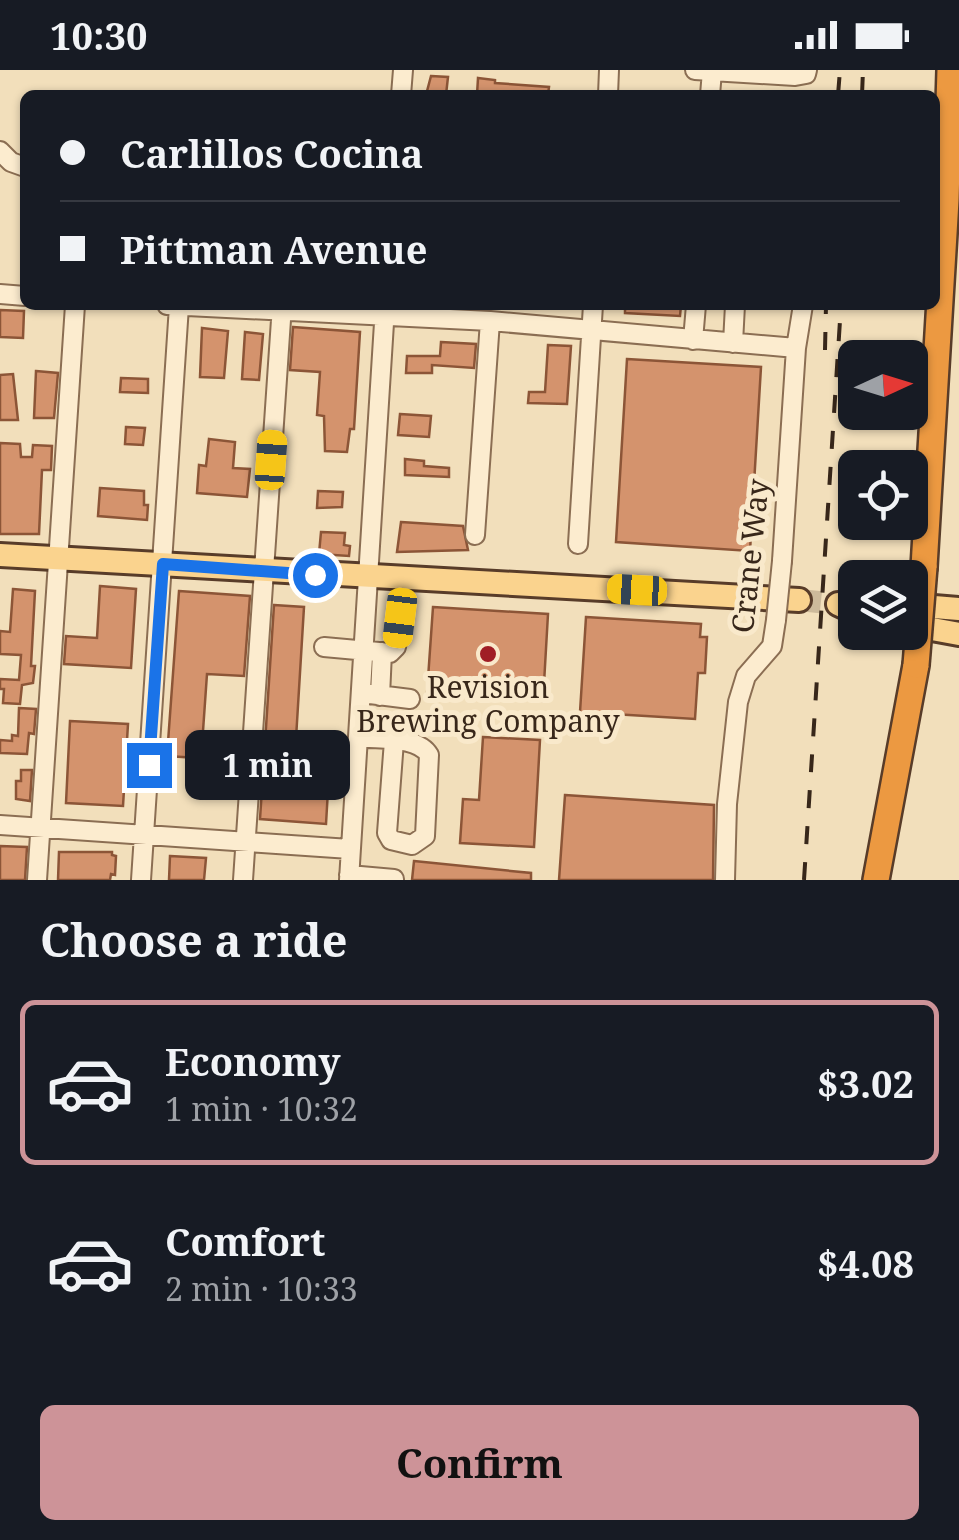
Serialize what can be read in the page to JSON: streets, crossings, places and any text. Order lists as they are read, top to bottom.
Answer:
{
  "streets": {
    "street": ["Crane Way"]
  },
  "places": ["Revision Brewing Company"],
  "north": "right",
  "page": {
    "status": "10:30",
    "banner": ["Carlillos Cocina", "Pittman Avenue"],
    "bubble": "1 min",
    "heading": "Choose a ride",
    "list": [
      {
        "name": "Economy",
        "note": "1 min · 10:32",
        "value": "$3.02"
      },
      {
        "name": "Comfort",
        "note": "2 min · 10:33",
        "value": "$4.08"
      }
    ],
    "buttons": "Confirm"
  }
}
